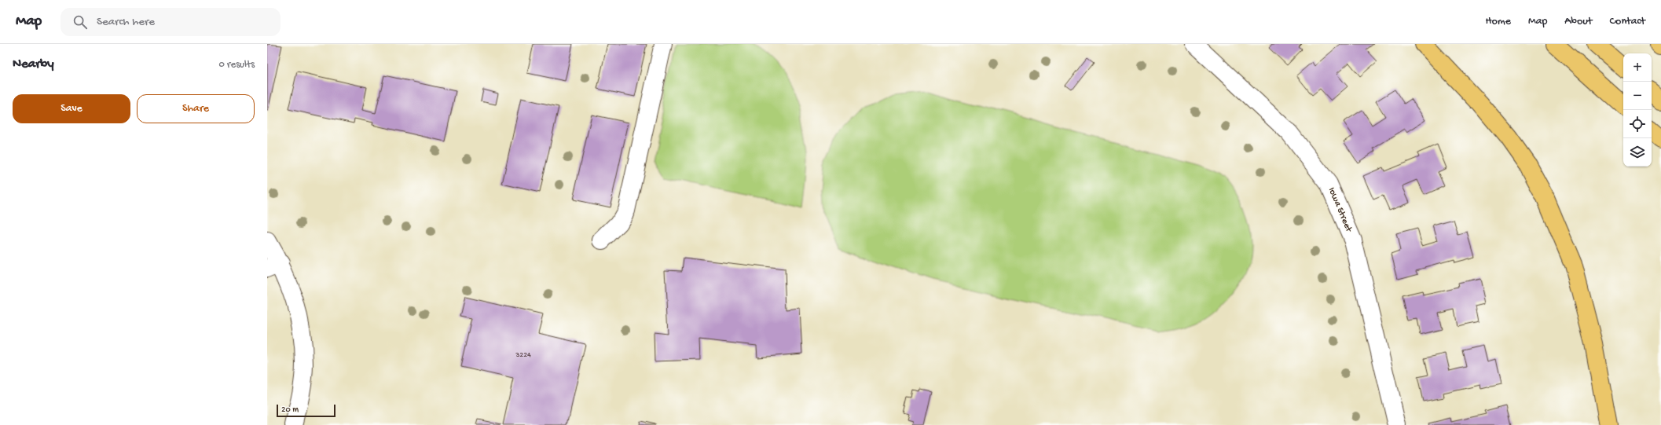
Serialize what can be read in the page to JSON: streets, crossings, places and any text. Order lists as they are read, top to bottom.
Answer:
{
  "streets": {
    "street": ["Iowa Street"]
  },
  "house_numbers": ["3224"],
  "scale_bar": "20 m",
  "page": {
    "header": "Map",
    "search": "Search here",
    "nav": [
      "Home",
      "Map",
      "About",
      "Contact"
    ],
    "heading": ["Nearby", "0 results"],
    "map_buttons": ["+", "−"],
    "buttons": ["Save", "Share"],
    "scale": "20 m"
  }
}
